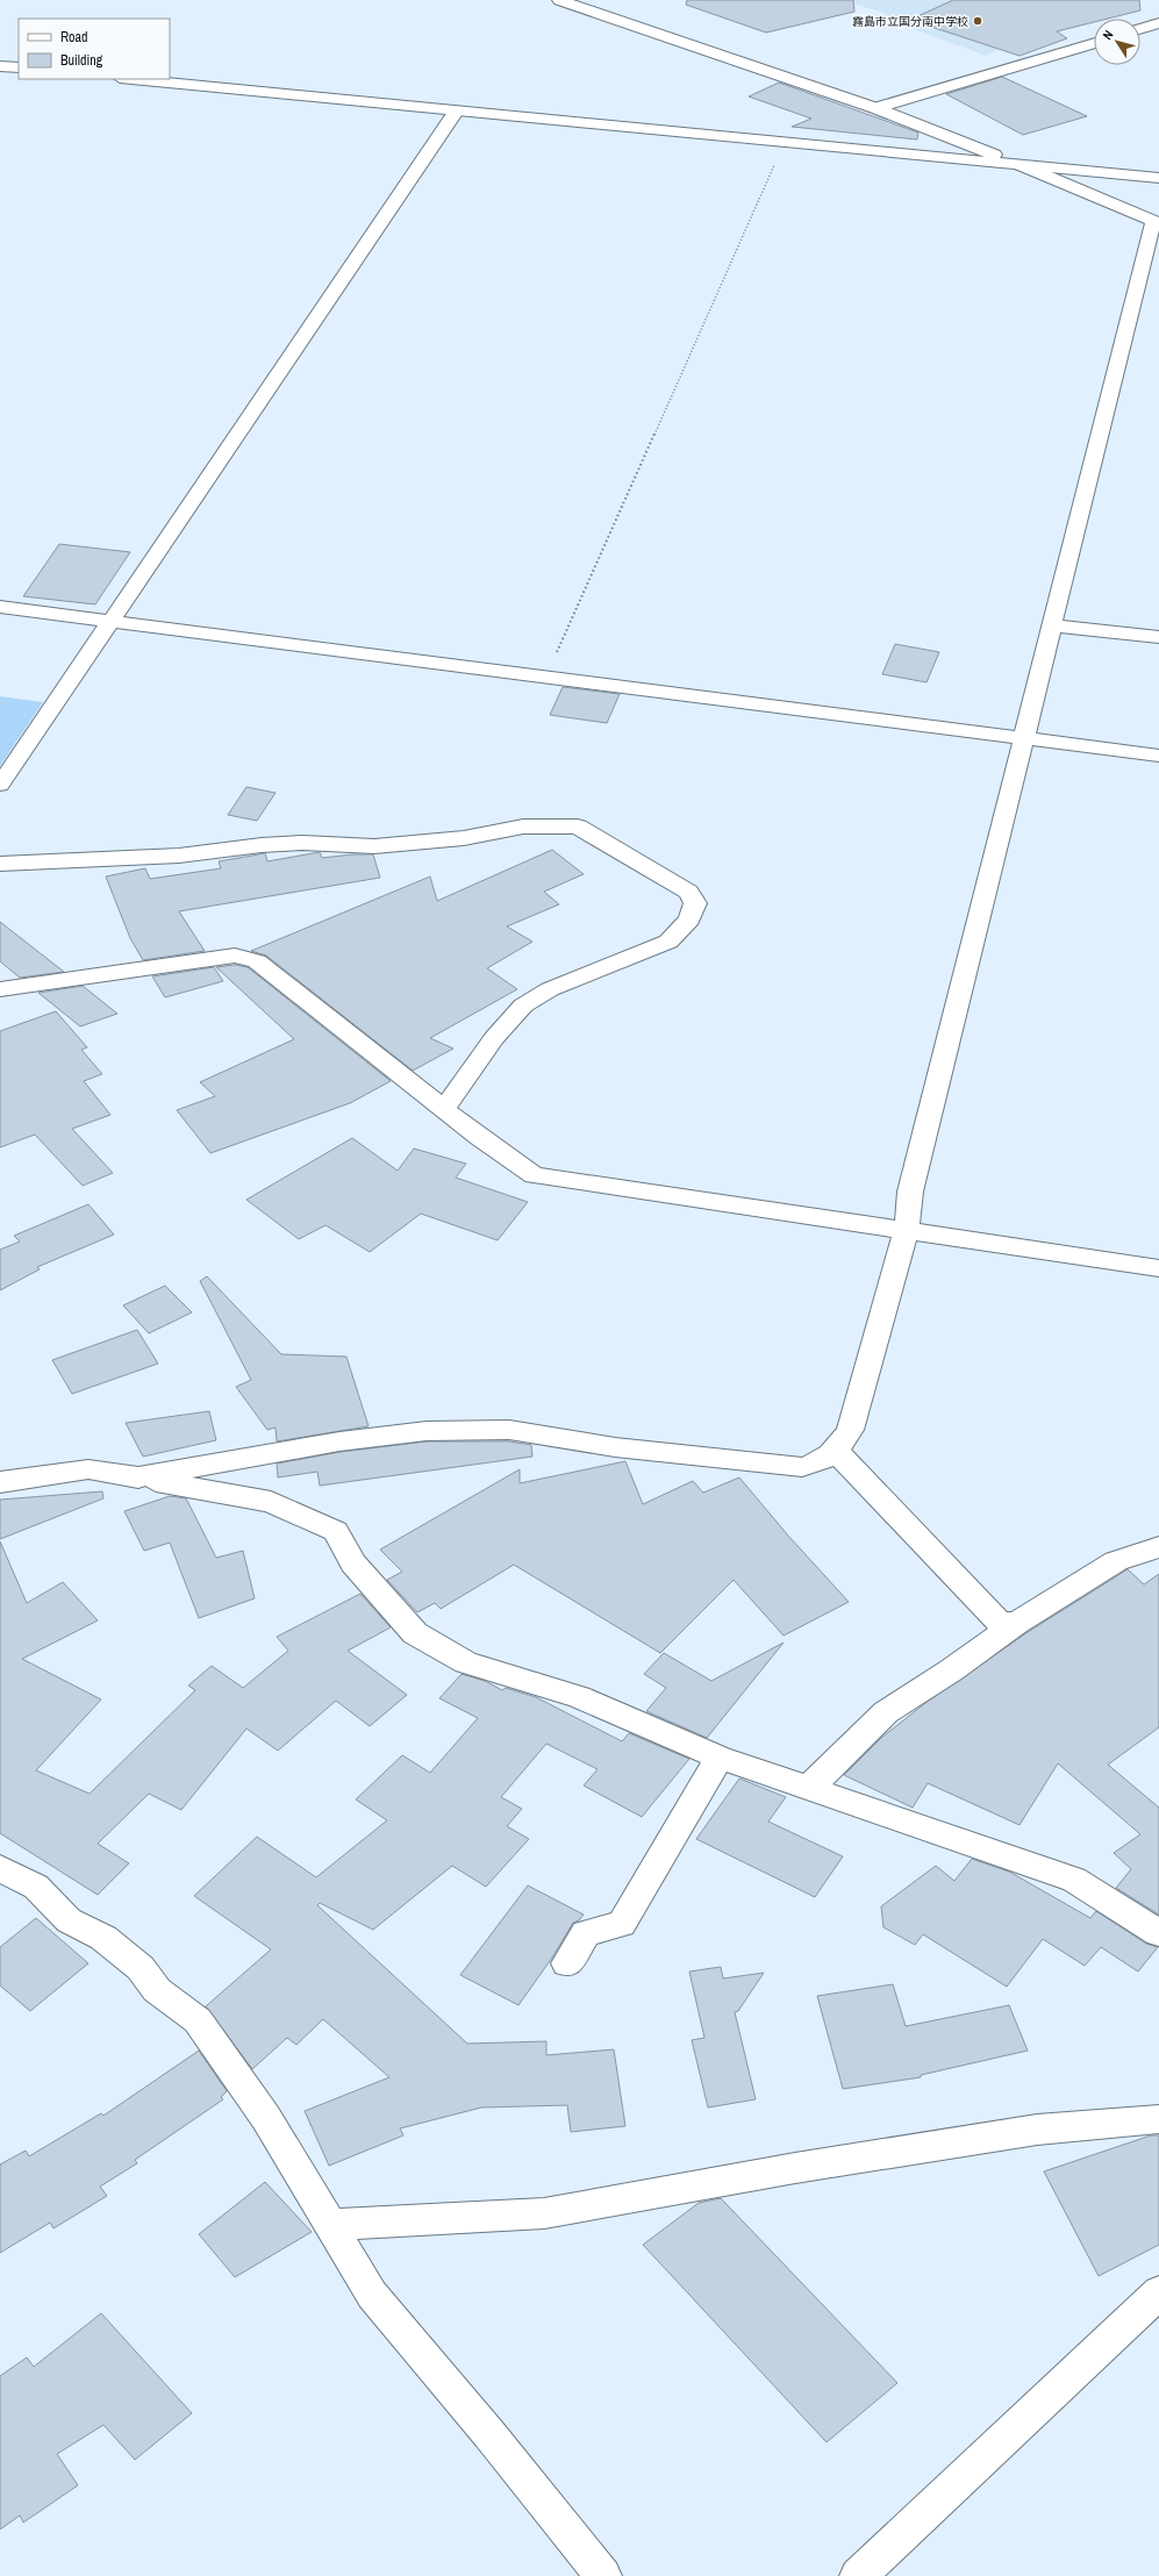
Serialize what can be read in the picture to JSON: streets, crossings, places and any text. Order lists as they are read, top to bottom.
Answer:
{
  "places": ["霧島市立国分南中学校"],
  "legend": ["Road", "Building"],
  "north": "top left"
}
